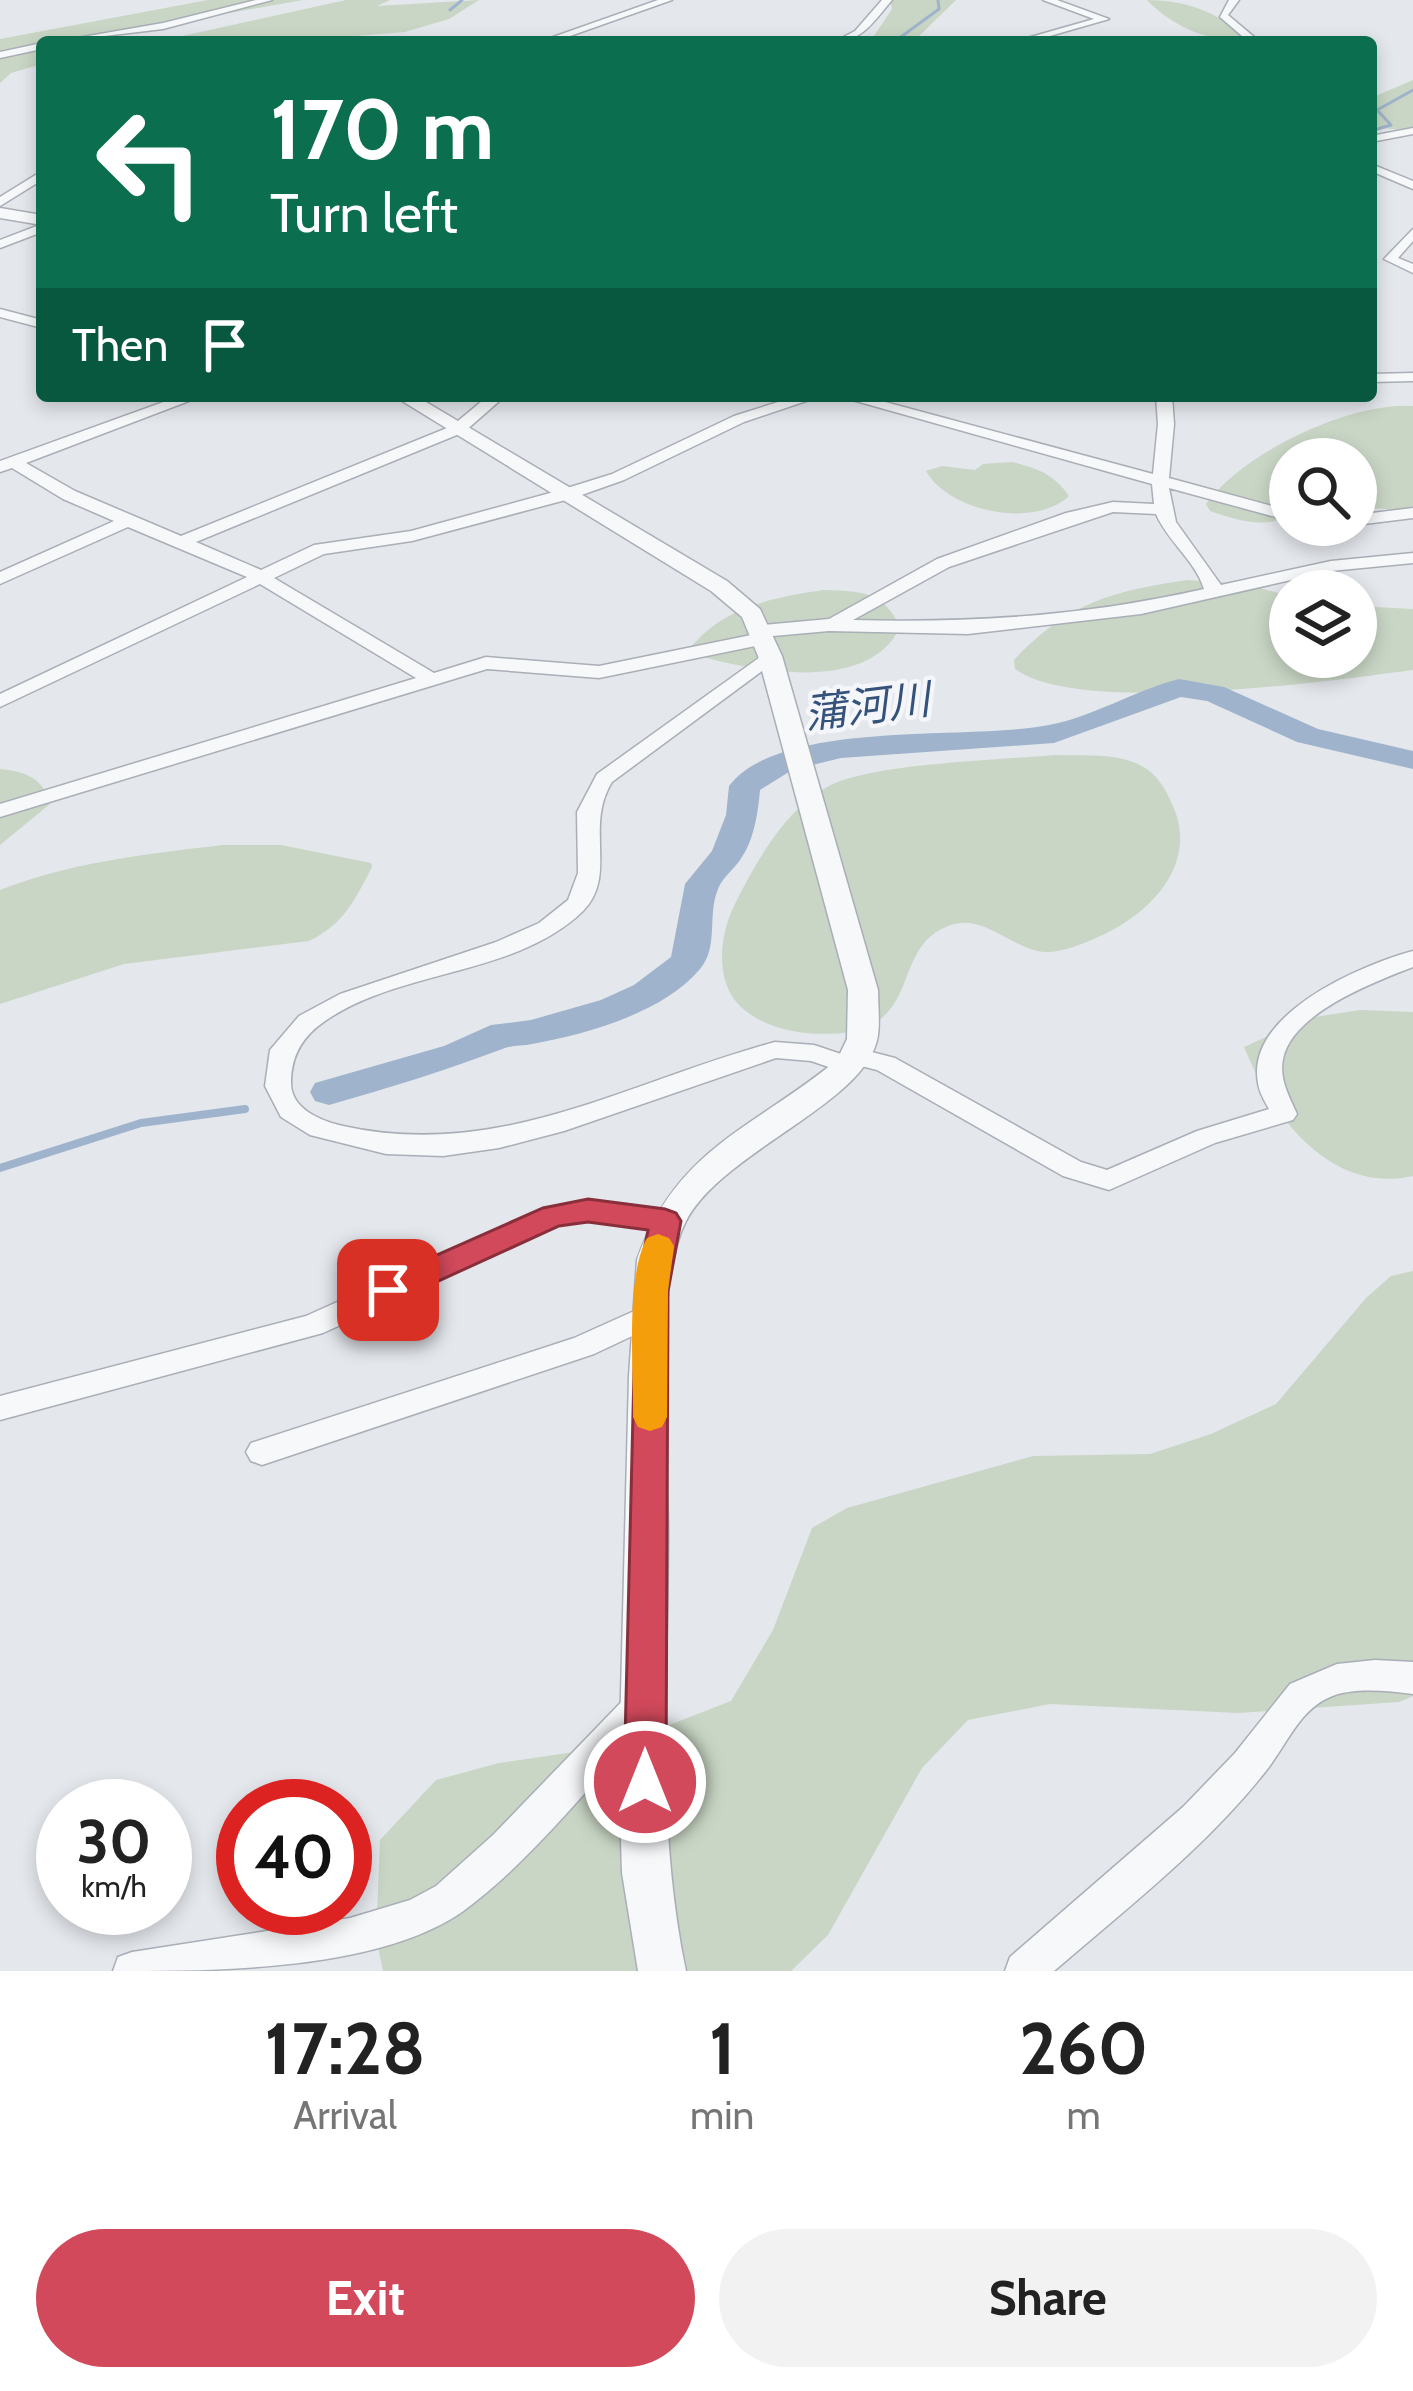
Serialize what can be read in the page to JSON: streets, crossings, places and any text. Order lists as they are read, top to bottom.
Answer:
{
  "water": ["蒲河川"],
  "page": {
    "turn": ["170 m", "Turn left"],
    "then": "Then",
    "speed": "30 km/h",
    "limit": "40",
    "eta": [
      "17:28",
      "Arrival",
      "1",
      "min",
      "260",
      "m"
    ],
    "buttons": ["Exit", "Share"]
  }
}
